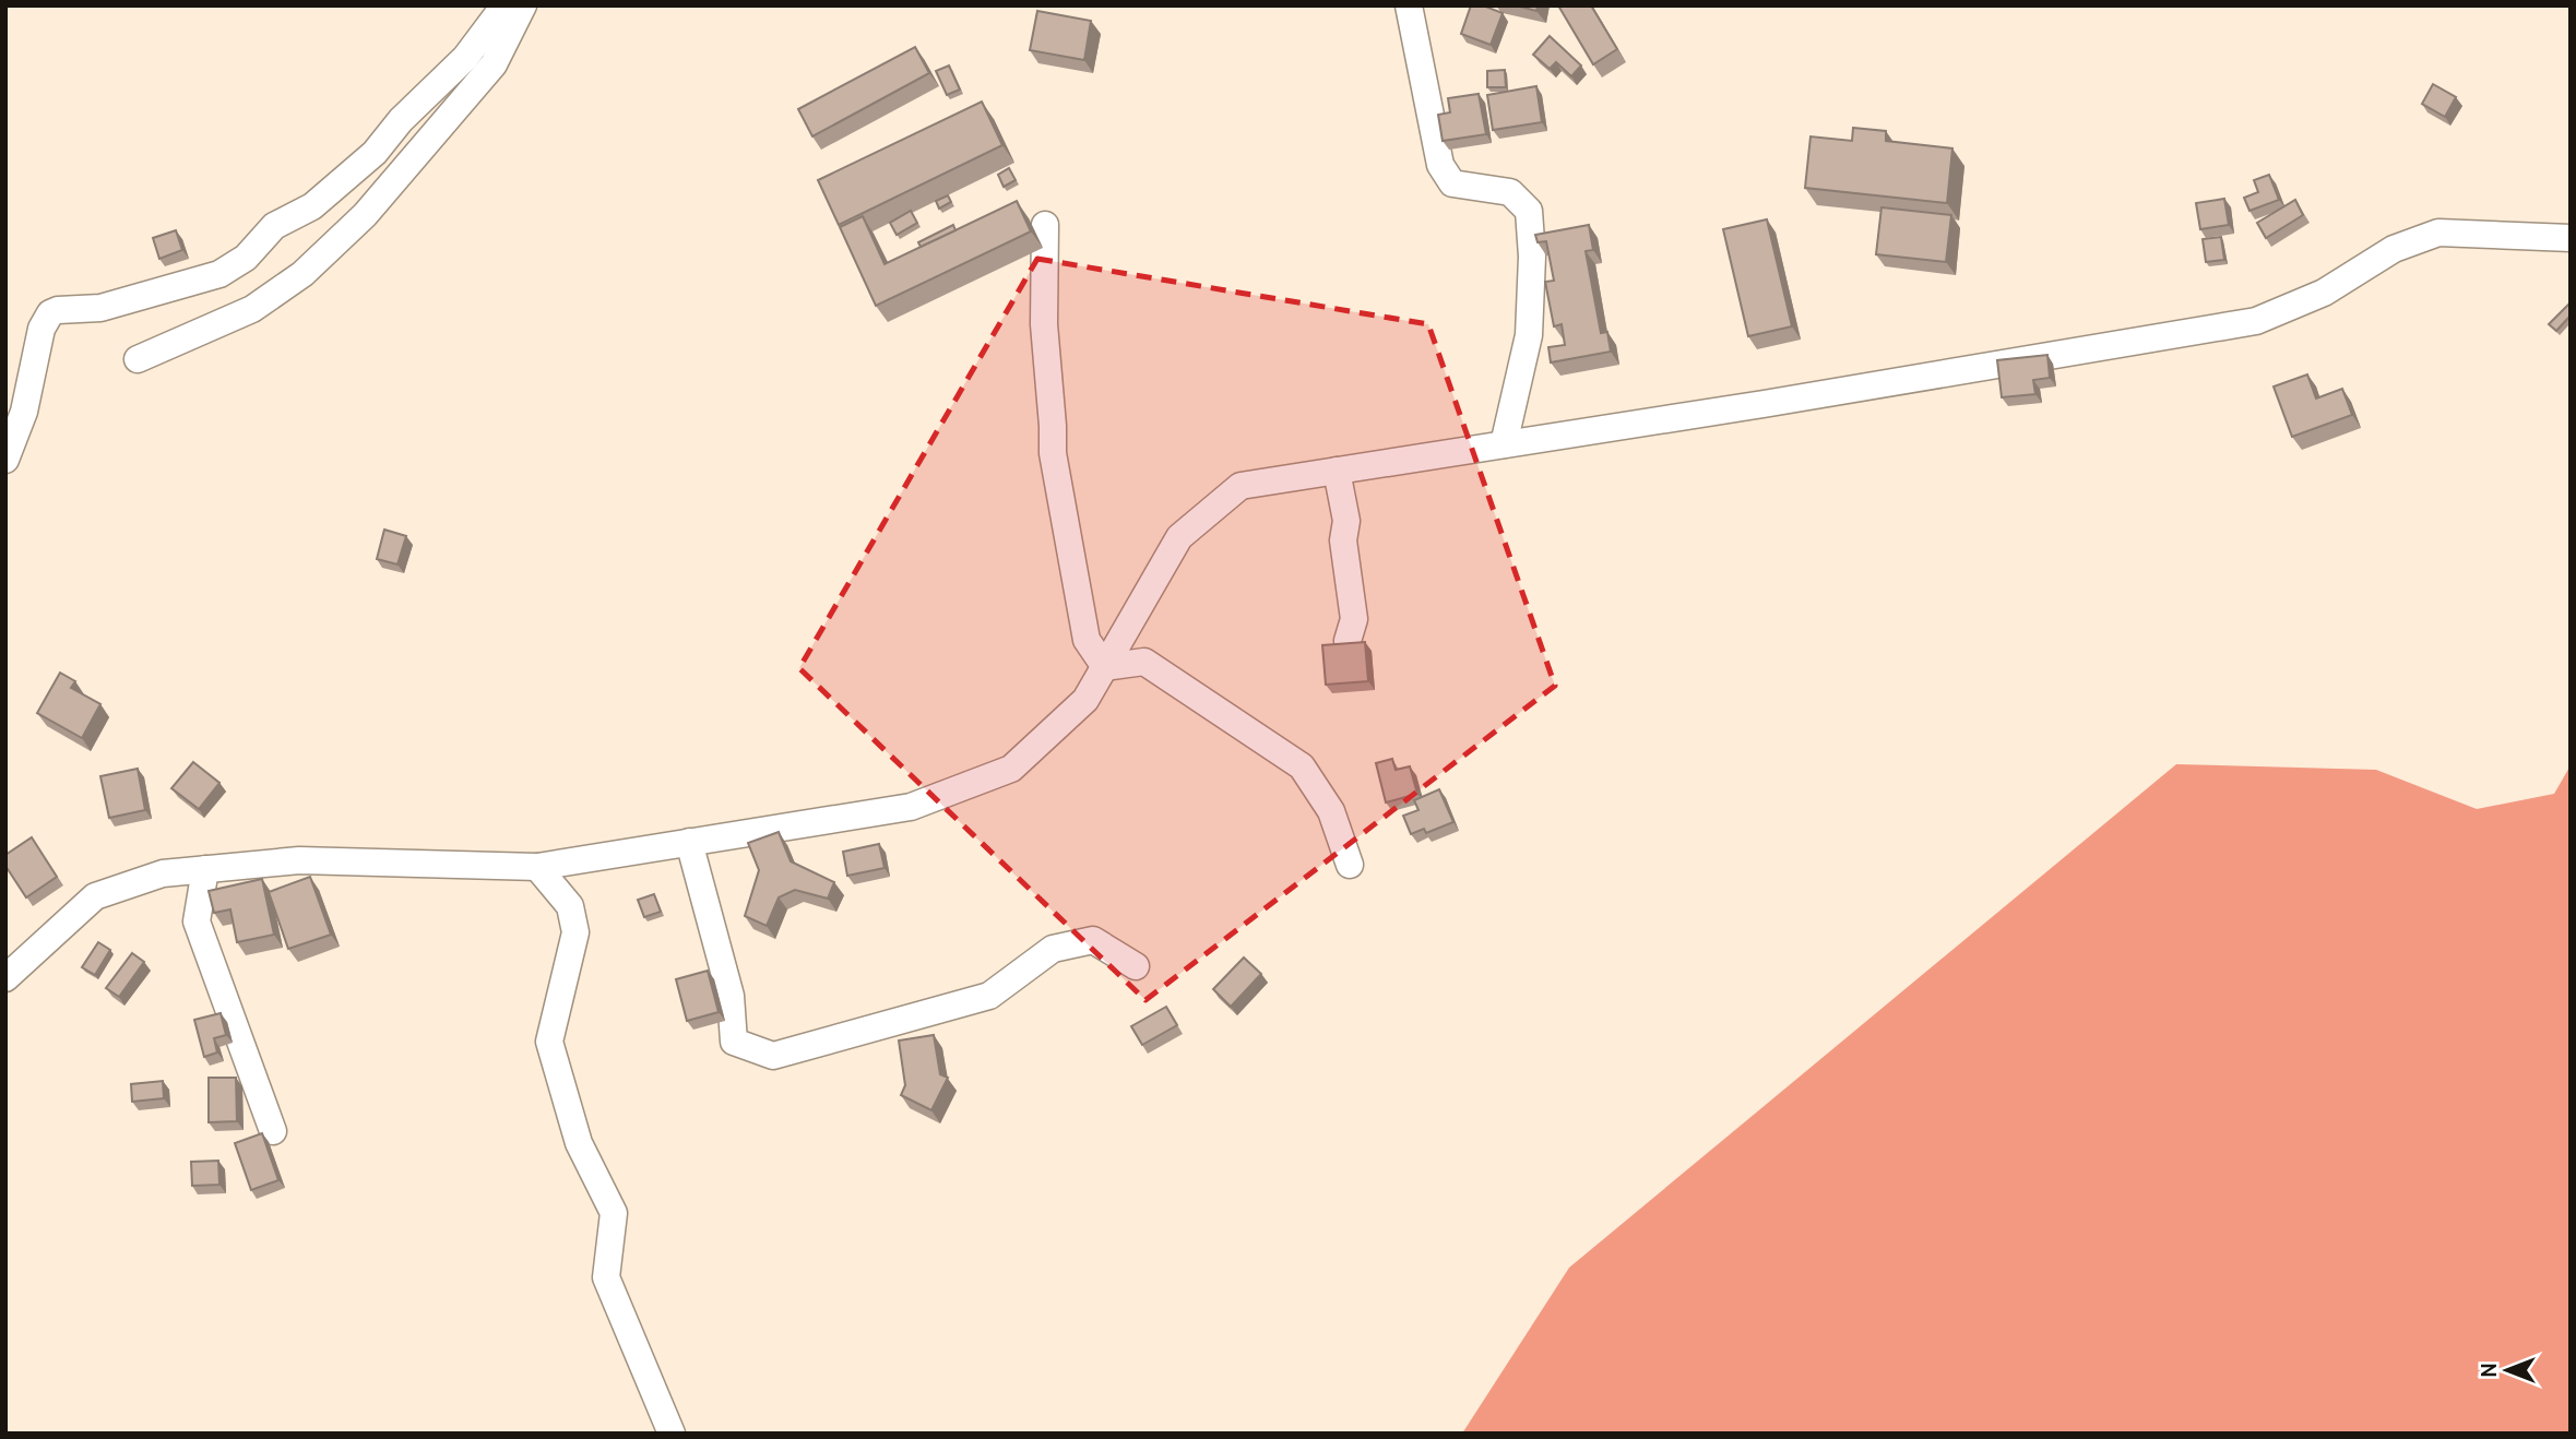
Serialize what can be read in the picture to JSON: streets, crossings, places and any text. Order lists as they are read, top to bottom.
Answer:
{
  "north": "left"
}
